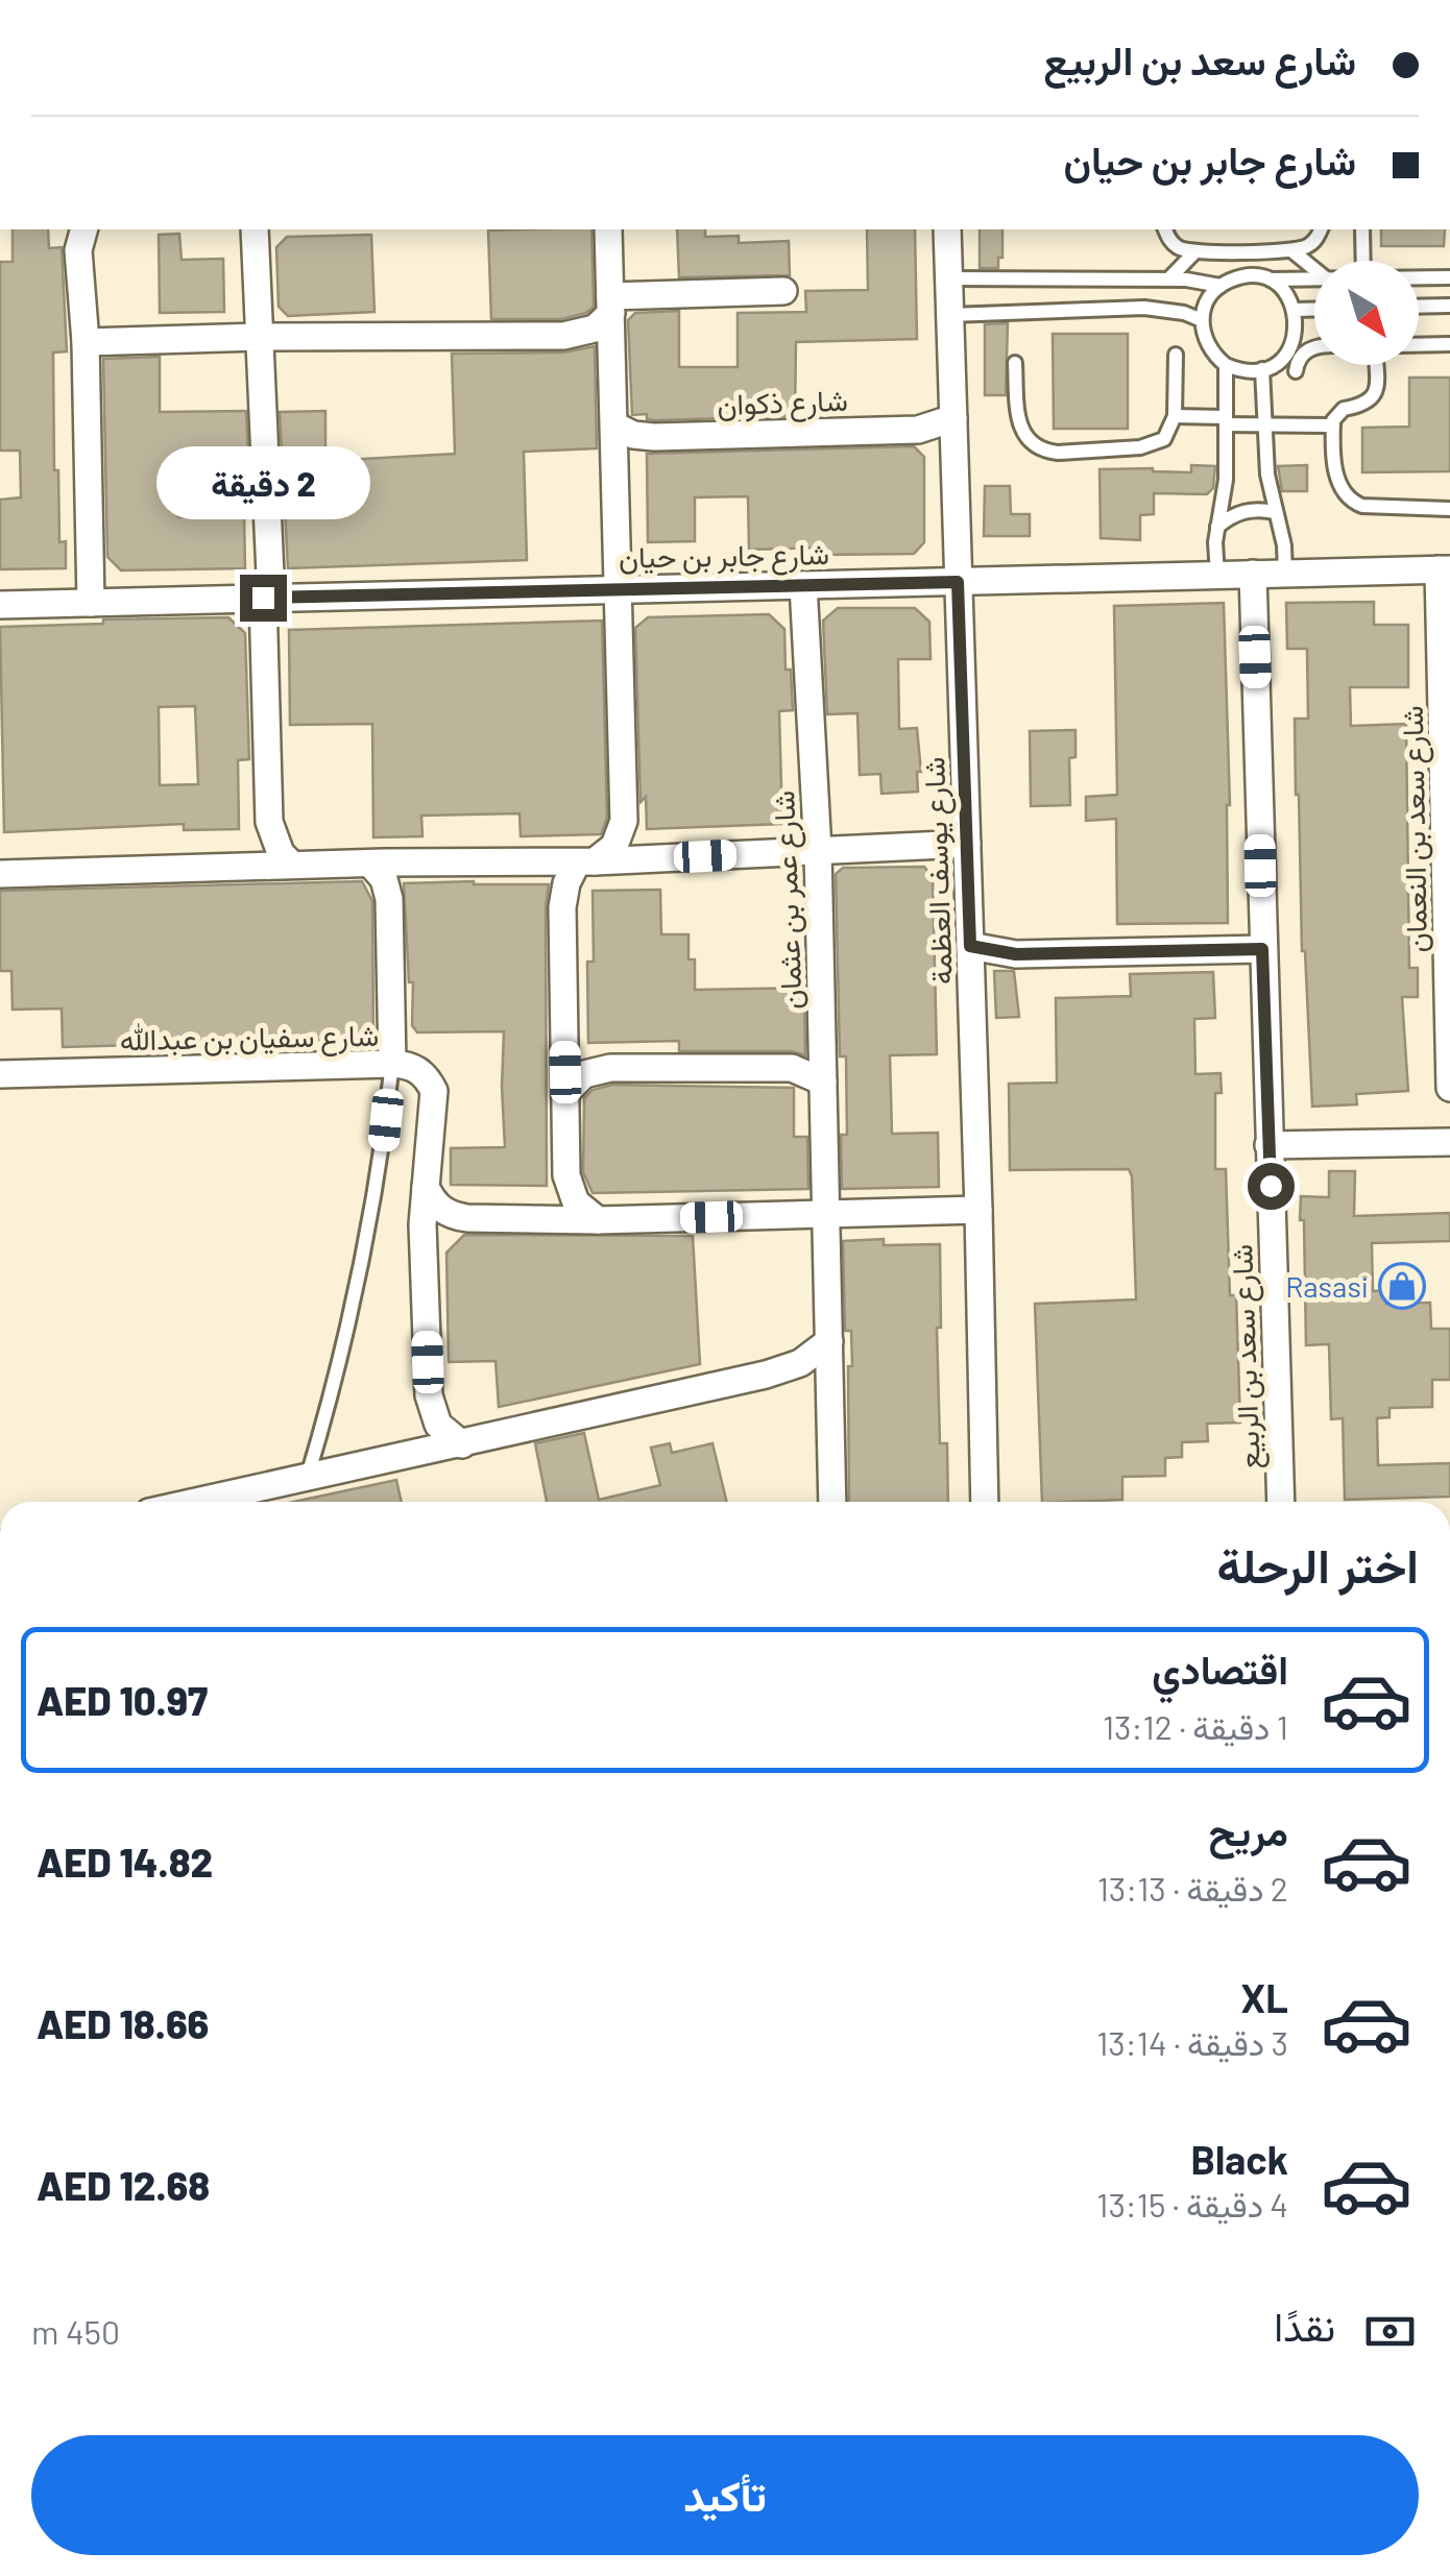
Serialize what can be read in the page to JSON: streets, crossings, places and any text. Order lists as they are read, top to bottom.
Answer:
{
  "streets": {
    "street": [
      "شارع ذكوان",
      "شارع جابر بن حيان",
      "شارع سعد بن النعمان",
      "شارع يوسف العظمة",
      "شارع عمر بن عثمان",
      "شارع سفيان بن عبدالله",
      "شارع سعد بن الربيع"
    ]
  },
  "crossings": [
    ["شارع ذكوان", "شارع يوسف العظمة"],
    ["شارع جابر بن حيان", "شارع سعد بن النعمان"],
    ["شارع جابر بن حيان", "شارع يوسف العظمة"],
    ["شارع جابر بن حيان", "شارع عمر بن عثمان"],
    ["شارع جابر بن حيان", "شارع سعد بن الربيع"]
  ],
  "places": {
    "shop": ["Rasasi"]
  },
  "north": "bottom right",
  "page": {
    "banner": ["شارع سعد بن الربيع", "شارع جابر بن حيان"],
    "bubble": "2 دقيقة",
    "heading": "اختر الرحلة",
    "list": [
      {
        "name": "اقتصادي",
        "note": "1 دقيقة · 13:12",
        "value": "AED 10.97"
      },
      {
        "name": "مريح",
        "note": "2 دقيقة · 13:13",
        "value": "AED 14.82"
      },
      {
        "name": "XL",
        "note": "3 دقيقة · 13:14",
        "value": "AED 18.66"
      },
      {
        "name": "Black",
        "note": "4 دقيقة · 13:15",
        "value": "AED 12.68"
      }
    ],
    "pay": ["نقدًا", "450 m"],
    "buttons": "تأكيد"
  }
}
